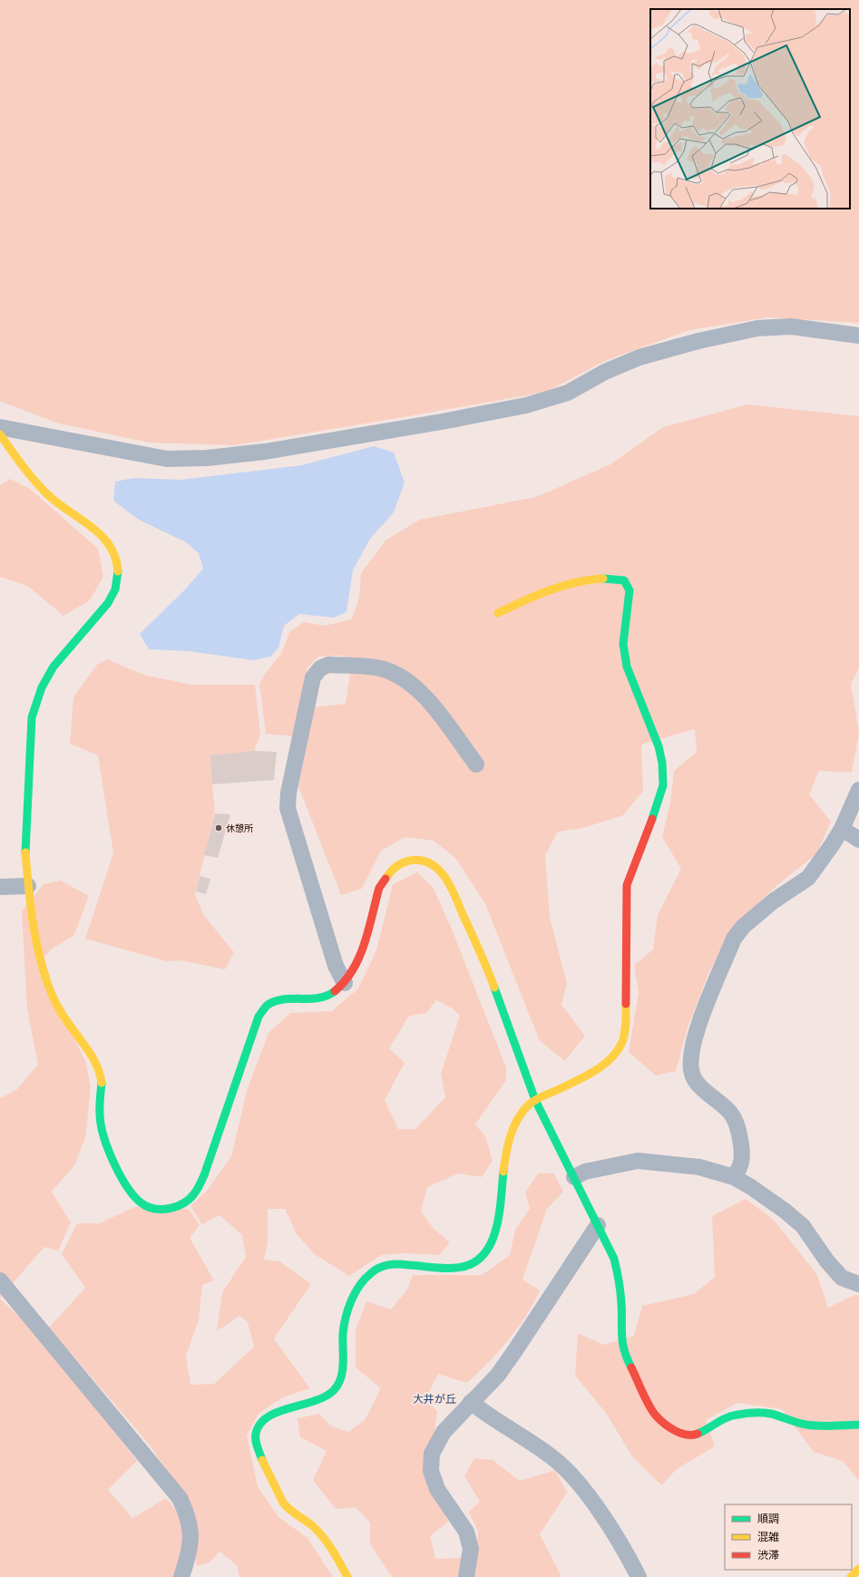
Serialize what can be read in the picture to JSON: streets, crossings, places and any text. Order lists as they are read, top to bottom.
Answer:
{
  "districts": ["大井が丘"],
  "places": ["休憩所"],
  "legend": ["順調", "混雑", "渋滞"]
}
